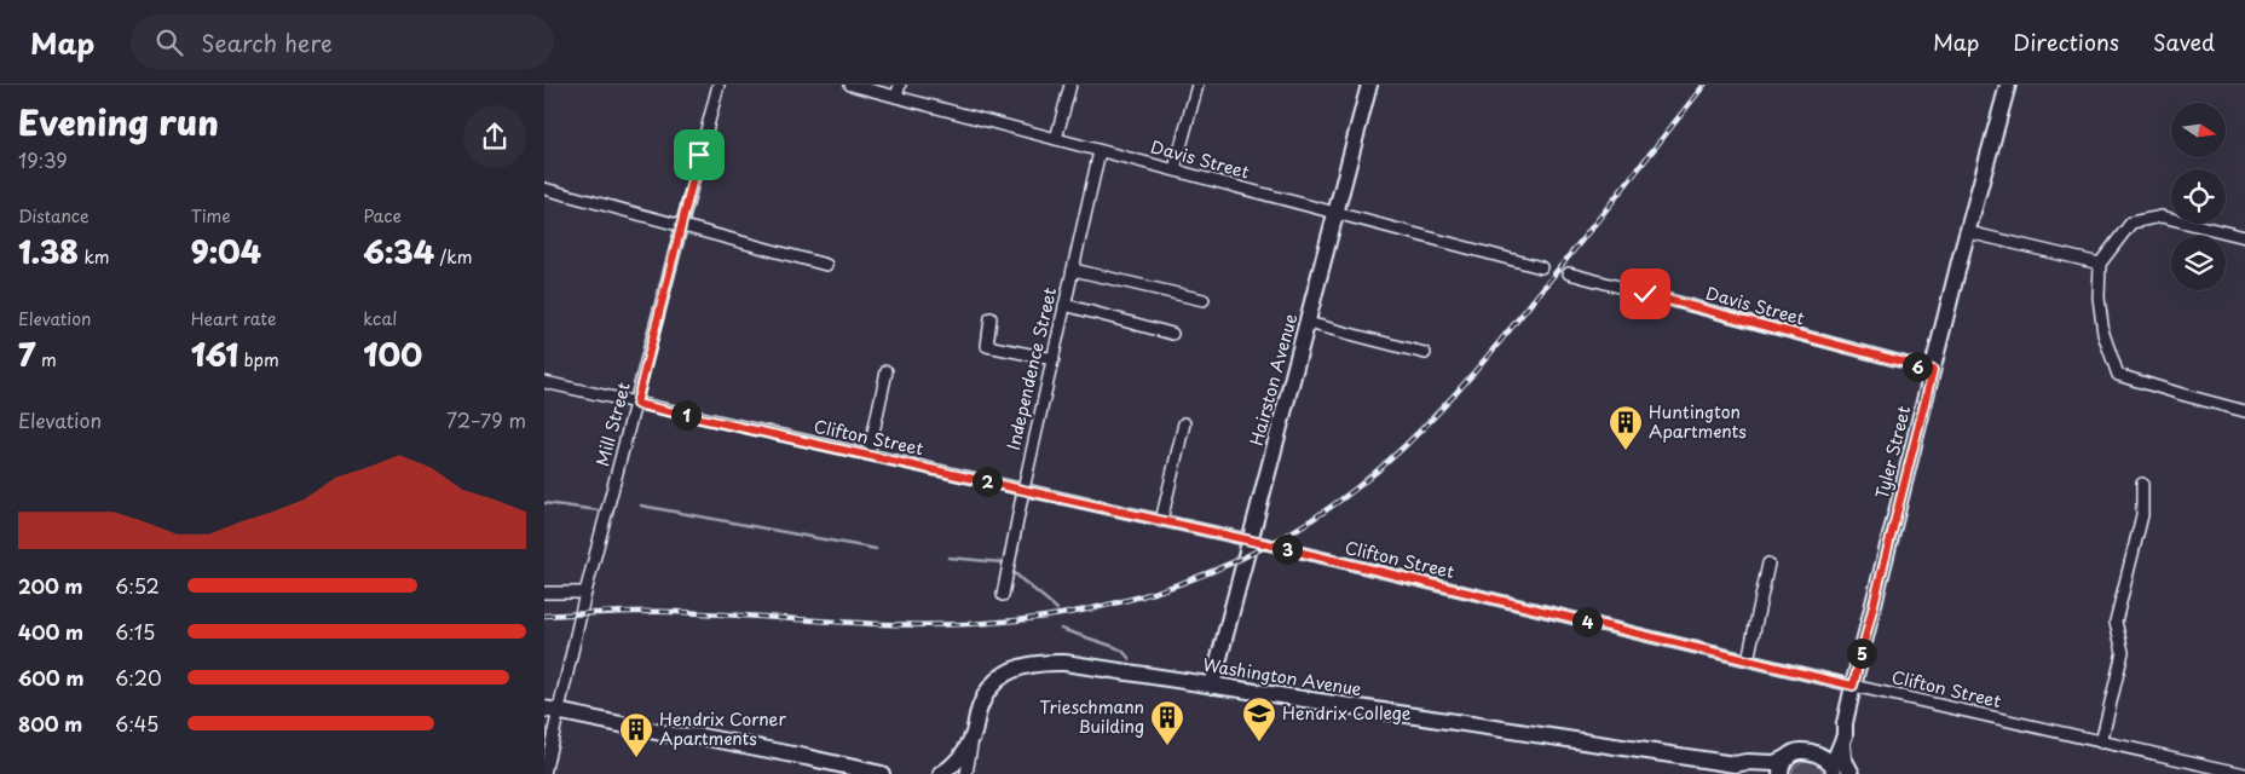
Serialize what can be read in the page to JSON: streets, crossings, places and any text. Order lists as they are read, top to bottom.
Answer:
{
  "streets": {
    "street": [
      "Davis Street",
      "Independence Street",
      "Hairston Avenue",
      "Mill Street",
      "Clifton Street",
      "Tyler Street",
      "Washington Avenue"
    ]
  },
  "crossings": [
    ["Davis Street", "Independence Street"],
    ["Davis Street", "Hairston Avenue"],
    ["Davis Street", "Tyler Street"],
    ["Independence Street", "Clifton Street"],
    ["Hairston Avenue", "Clifton Street"],
    ["Hairston Avenue", "Washington Avenue"],
    ["Mill Street", "Clifton Street"],
    ["Clifton Street", "Tyler Street"],
    ["Tyler Street", "Washington Avenue"]
  ],
  "places": {
    "building": ["Huntington Apartments", "Trieschmann Building", "Hendrix Corner Apartments"],
    "school or university": ["Hendrix College"]
  },
  "north": "right",
  "page": {
    "header": "Map",
    "search": "Search here",
    "nav": ["Map", "Directions", "Saved"],
    "heading": ["Evening run", "19:39"],
    "stats": [
      ["Distance", "1.38 km"],
      ["Time", "9:04"],
      ["Pace", "6:34 /km"],
      ["Elevation", "7 m"],
      ["Heart rate", "161 bpm"],
      ["kcal", "100"]
    ],
    "pins": [
      "6",
      "1",
      "2",
      "3",
      "4",
      "5"
    ],
    "chart": ["Elevation", "72–79 m"],
    "list": [
      {
        "name": "200 m",
        "note": "6:52"
      },
      {
        "name": "400 m",
        "note": "6:15"
      },
      {
        "name": "600 m",
        "note": "6:20"
      },
      {
        "name": "800 m",
        "note": "6:45"
      }
    ]
  }
}
